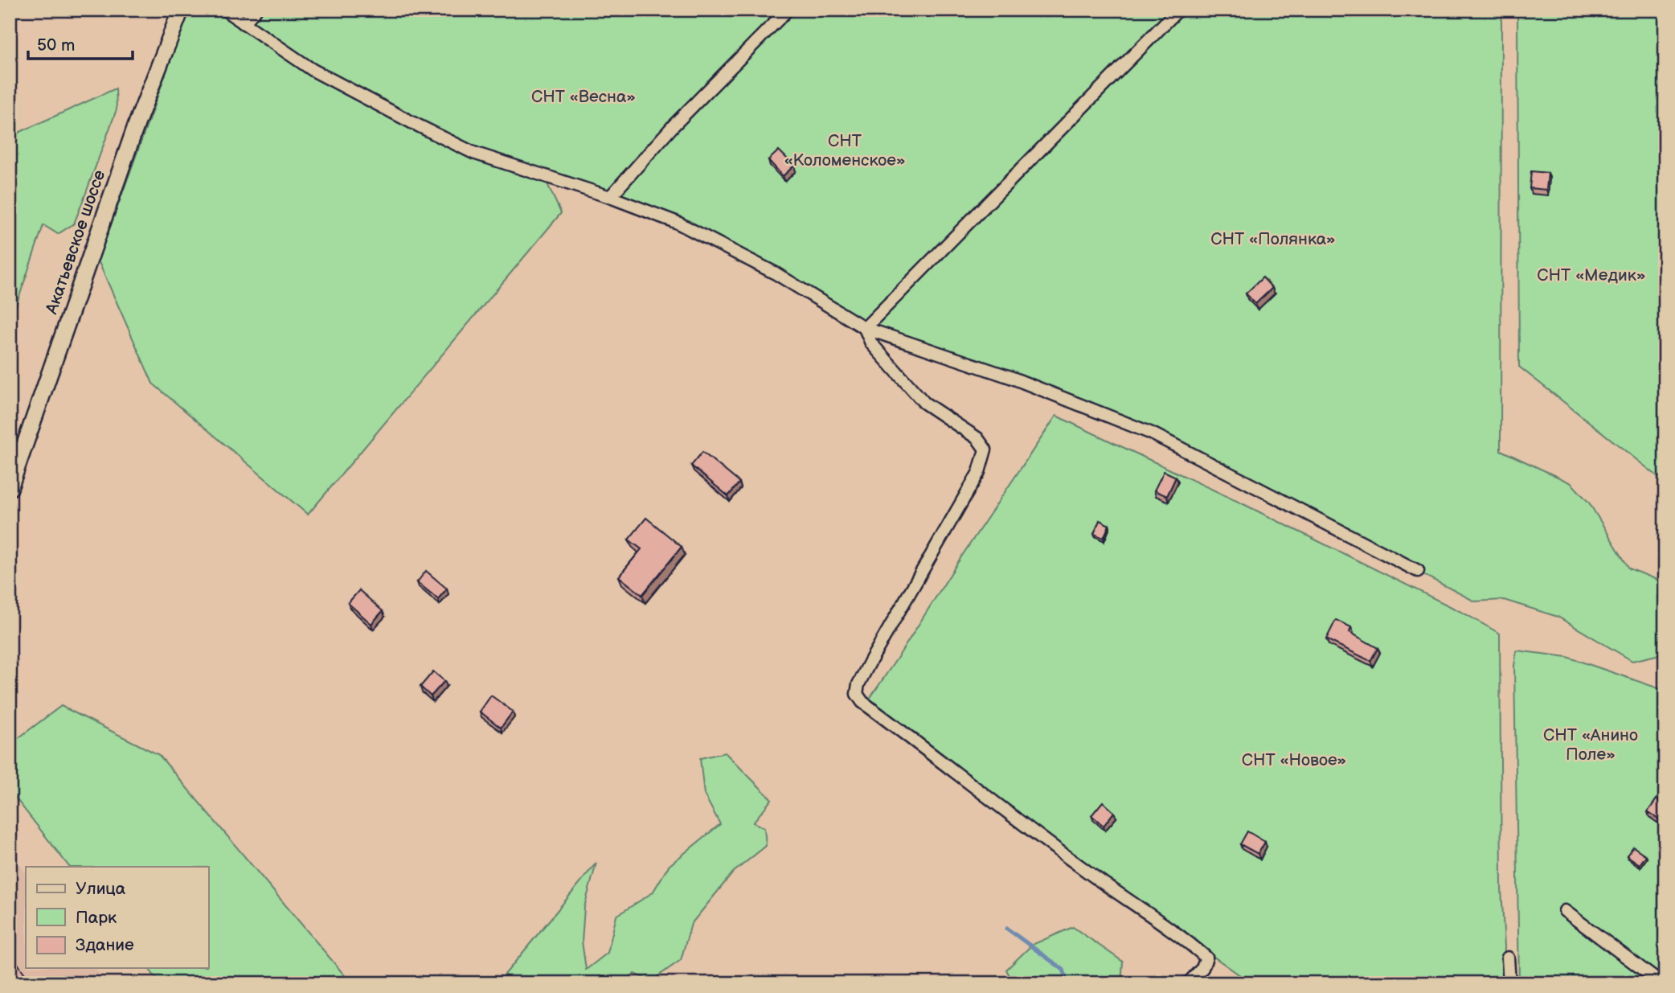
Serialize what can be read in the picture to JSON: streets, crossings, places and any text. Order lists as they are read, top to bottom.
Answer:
{
  "streets": {
    "main road": ["Акатьевское шоссе"]
  },
  "parks": [
    "СНТ «Весна»",
    "СНТ «Коломенское»",
    "СНТ «Полянка»",
    "СНТ «Медик»",
    "СНТ «Анино Поле»",
    "СНТ «Новое»"
  ],
  "legend": ["Улица", "Парк", "Здание"],
  "scale_bar": "50 m"
}
